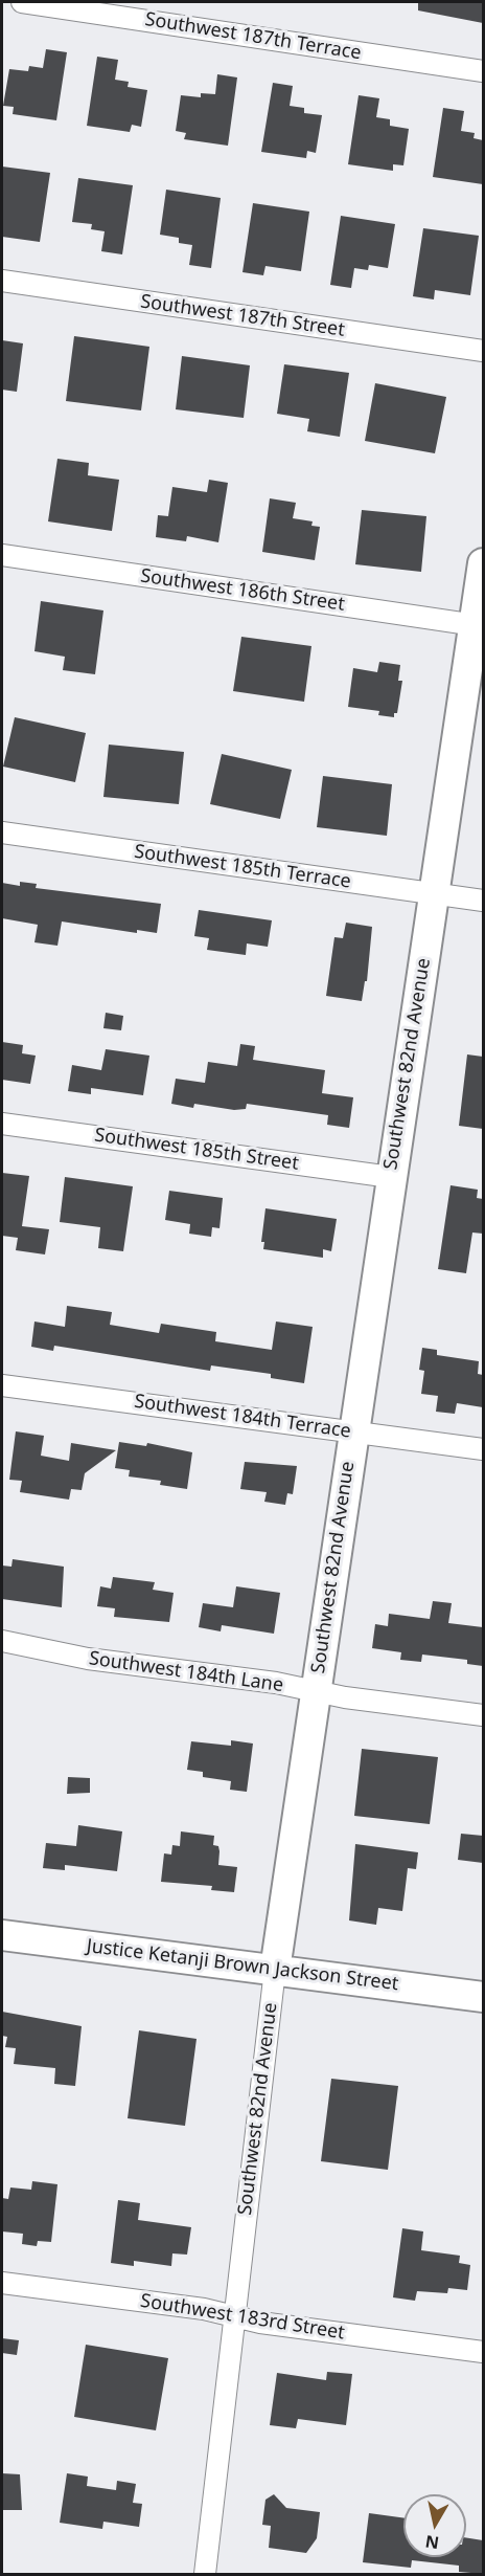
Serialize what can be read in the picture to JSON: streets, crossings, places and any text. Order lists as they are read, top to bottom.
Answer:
{
  "streets": {
    "street": [
      "Southwest 187th Terrace",
      "Southwest 187th Street",
      "Southwest 186th Street",
      "Southwest 185th Terrace",
      "Southwest 82nd Avenue",
      "Southwest 185th Street",
      "Southwest 184th Terrace",
      "Southwest 184th Lane",
      "Justice Ketanji Brown Jackson Street",
      "Southwest 183rd Street"
    ]
  },
  "crossings": [
    ["Southwest 186th Street", "Southwest 82nd Avenue"],
    ["Southwest 185th Terrace", "Southwest 82nd Avenue"],
    ["Southwest 82nd Avenue", "Southwest 185th Street"],
    ["Southwest 82nd Avenue", "Southwest 184th Terrace"],
    ["Southwest 82nd Avenue", "Southwest 184th Lane"],
    ["Southwest 82nd Avenue", "Justice Ketanji Brown Jackson Street"],
    ["Southwest 82nd Avenue", "Southwest 183rd Street"]
  ],
  "north": "bottom"
}
